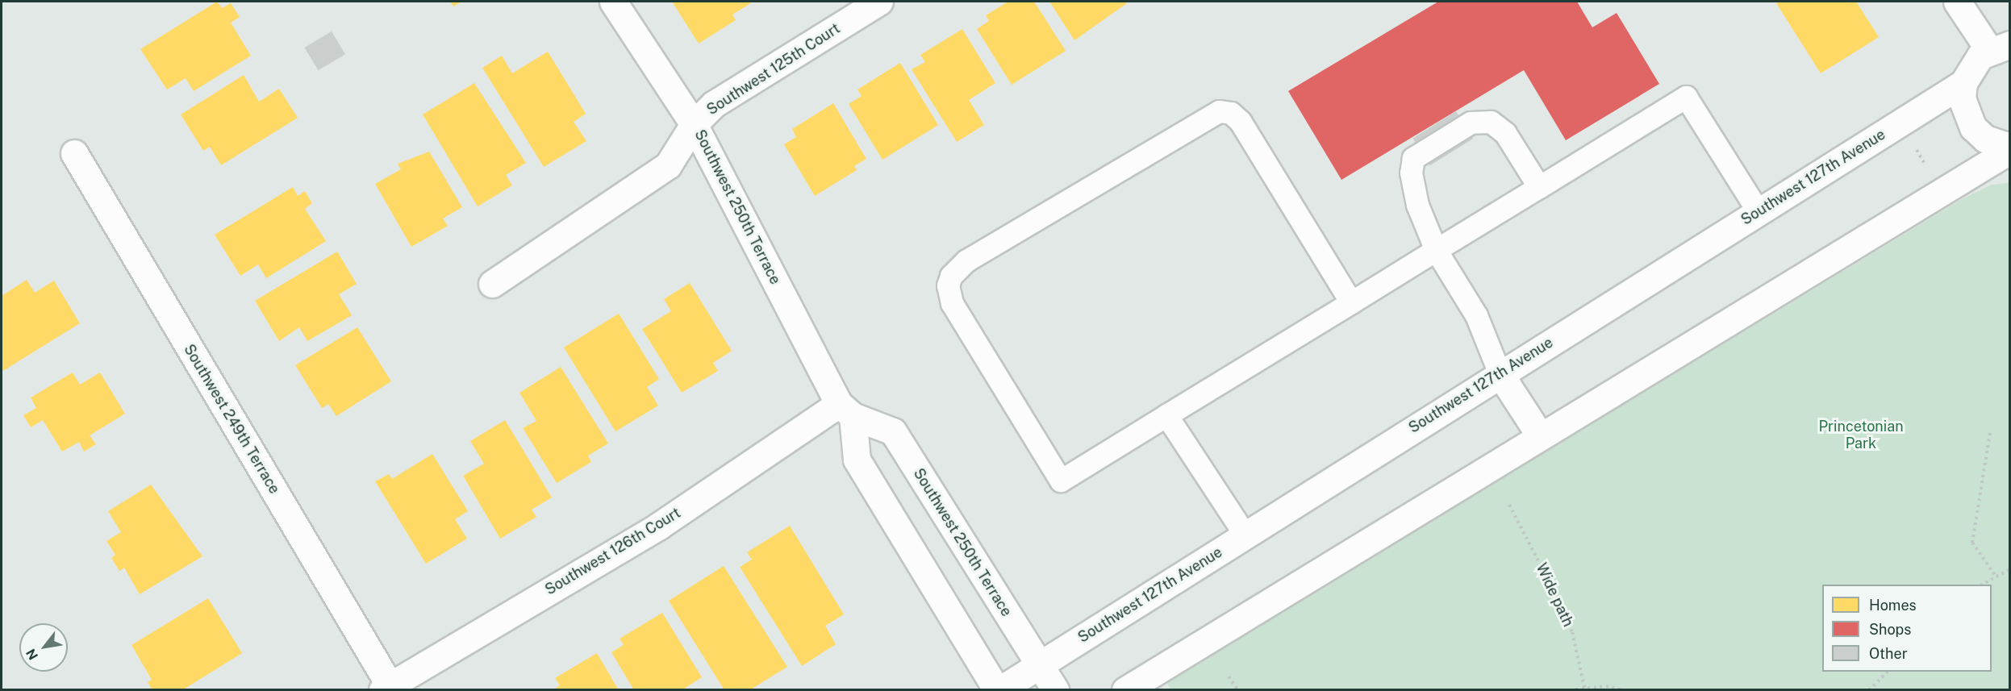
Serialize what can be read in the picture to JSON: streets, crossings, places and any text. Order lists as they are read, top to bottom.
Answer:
{
  "streets": {
    "street": [
      "Southwest 125th Court",
      "Southwest 127th Avenue",
      "Southwest 250th Terrace",
      "Southwest 249th Terrace",
      "Southwest 126th Court"
    ],
    "path": ["Wide path"]
  },
  "crossings": [
    ["Southwest 125th Court", "Southwest 250th Terrace"],
    ["Southwest 127th Avenue", "Southwest 250th Terrace"],
    ["Southwest 250th Terrace", "Southwest 126th Court"],
    ["Southwest 249th Terrace", "Southwest 126th Court"]
  ],
  "parks": ["Princetonian Park"],
  "legend": ["Homes", "Shops", "Other"],
  "north": "bottom left"
}
